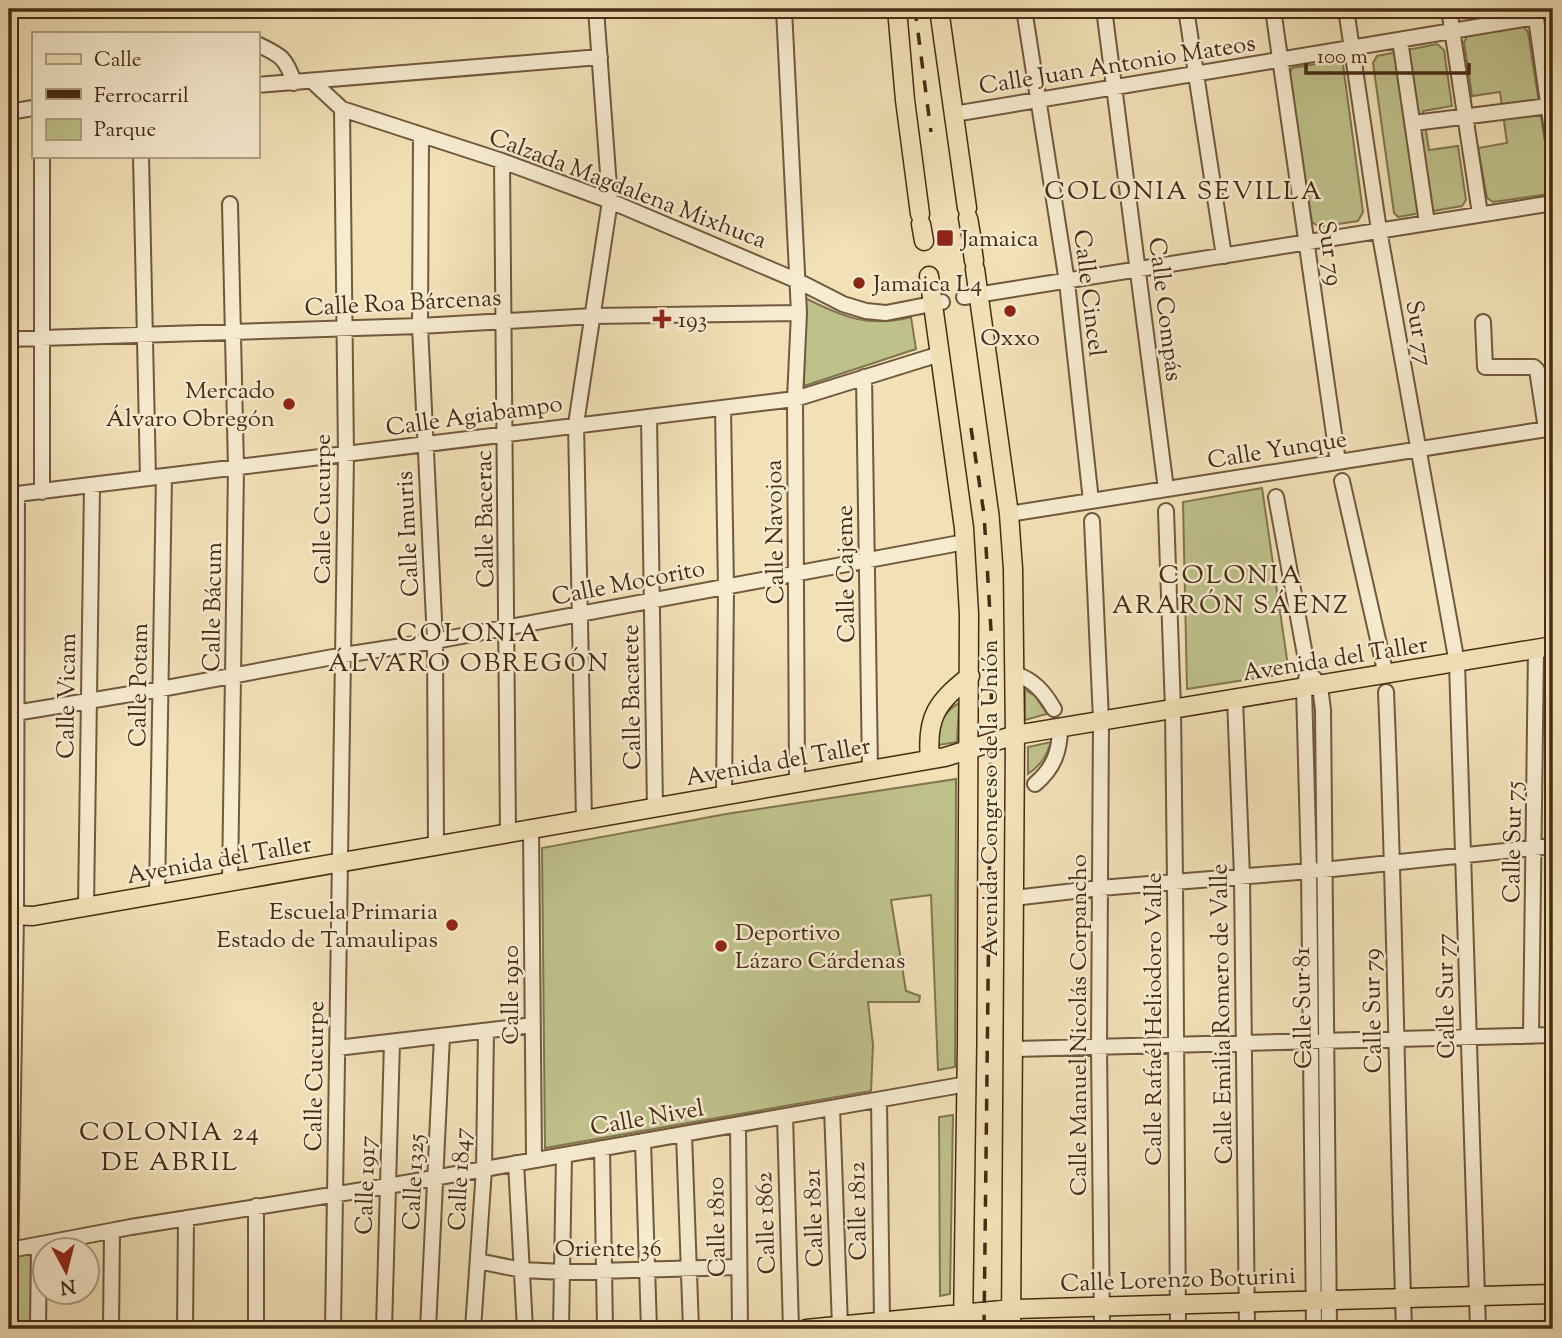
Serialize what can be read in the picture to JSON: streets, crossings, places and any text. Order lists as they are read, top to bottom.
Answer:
{
  "streets": {
    "main road": ["Avenida del Taller", "Avenida Congreso de la Unión", "Calle Lorenzo Boturini"],
    "street": [
      "Calle Juan Antonio Mateos",
      "Calzada Magdalena Mixhuca",
      "Sur 79",
      "Calle Cincel",
      "Calle Roa Bárcenas",
      "Calle Compás",
      "Sur 77",
      "Calle Agiabampo",
      "Calle Yunque",
      "Calle Cucurpe",
      "Calle Bacerac",
      "Calle Navojoa",
      "Calle Imuris",
      "Calle Cajeme",
      "Calle Mocorito",
      "Calle Bácum",
      "Calle Potam",
      "Calle Vicam",
      "Calle Bacatete",
      "Calle Sur 75",
      "Calle 1910",
      "Calle Sur 77",
      "Calle Sur 81",
      "Calle Sur 79",
      "Calle Emilia Romero de Valle",
      "Calle Rafaél Heliodoro Valle",
      "Calle Manuel Nicolás Corpancho",
      "Calle Nivel",
      "Calle 1847",
      "Calle 1325",
      "Calle 1917",
      "Calle 1812",
      "Calle 1821",
      "Calle 1862",
      "Calle 1810",
      "Oriente 36"
    ]
  },
  "crossings": [
    ["Calle Juan Antonio Mateos", "Sur 79"],
    ["Calle Juan Antonio Mateos", "Calle Cincel"],
    ["Calle Juan Antonio Mateos", "Calle Compás"],
    ["Calle Juan Antonio Mateos", "Sur 77"],
    ["Calle Juan Antonio Mateos", "Avenida Congreso de la Unión"],
    ["Calzada Magdalena Mixhuca", "Calle Cucurpe"],
    ["Calzada Magdalena Mixhuca", "Calle Bacerac"],
    ["Calzada Magdalena Mixhuca", "Calle Navojoa"],
    ["Calzada Magdalena Mixhuca", "Calle Imuris"],
    ["Calzada Magdalena Mixhuca", "Avenida Congreso de la Unión"],
    ["Sur 79", "Calle Yunque"],
    ["Calle Cincel", "Calle Yunque"],
    ["Calle Roa Bárcenas", "Calle Cucurpe"],
    ["Calle Roa Bárcenas", "Calle Bacerac"],
    ["Calle Roa Bárcenas", "Calle Navojoa"],
    ["Calle Roa Bárcenas", "Calle Imuris"],
    ["Calle Roa Bárcenas", "Calle Bácum"],
    ["Calle Compás", "Calle Yunque"],
    ["Sur 77", "Calle Yunque"],
    ["Sur 77", "Avenida del Taller"],
    ["Sur 77", "Calle Sur 77"],
    ["Calle Agiabampo", "Calle Cucurpe"],
    ["Calle Agiabampo", "Calle Bacerac"],
    ["Calle Agiabampo", "Calle Navojoa"],
    ["Calle Agiabampo", "Calle Imuris"],
    ["Calle Agiabampo", "Calle Cajeme"],
    ["Calle Agiabampo", "Calle Bácum"],
    ["Calle Agiabampo", "Calle Potam"],
    ["Calle Agiabampo", "Calle Vicam"],
    ["Calle Agiabampo", "Calle Bacatete"],
    ["Calle Agiabampo", "Avenida Congreso de la Unión"],
    ["Calle Yunque", "Avenida Congreso de la Unión"],
    ["Calle Cucurpe", "Calle Mocorito"],
    ["Calle Cucurpe", "Avenida del Taller"],
    ["Calle Cucurpe", "Calle Nivel"],
    ["Calle Bacerac", "Calle Mocorito"],
    ["Calle Bacerac", "Avenida del Taller"],
    ["Calle Navojoa", "Calle Mocorito"],
    ["Calle Navojoa", "Avenida del Taller"],
    ["Calle Imuris", "Calle Mocorito"],
    ["Calle Imuris", "Avenida del Taller"],
    ["Calle Cajeme", "Calle Mocorito"],
    ["Calle Cajeme", "Avenida del Taller"],
    ["Calle Mocorito", "Calle Bácum"],
    ["Calle Mocorito", "Calle Potam"],
    ["Calle Mocorito", "Calle Vicam"],
    ["Calle Mocorito", "Calle Bacatete"],
    ["Calle Mocorito", "Avenida Congreso de la Unión"],
    ["Calle Bácum", "Avenida del Taller"],
    ["Avenida del Taller", "Calle Potam"],
    ["Avenida del Taller", "Calle Vicam"],
    ["Avenida del Taller", "Calle Bacatete"],
    ["Avenida del Taller", "Avenida Congreso de la Unión"],
    ["Avenida del Taller", "Calle Sur 75"],
    ["Avenida del Taller", "Calle 1910"],
    ["Avenida del Taller", "Calle Sur 77"],
    ["Avenida del Taller", "Calle Sur 81"],
    ["Avenida del Taller", "Calle Sur 79"],
    ["Avenida del Taller", "Calle Emilia Romero de Valle"],
    ["Avenida del Taller", "Calle Rafaél Heliodoro Valle"],
    ["Avenida del Taller", "Calle Manuel Nicolás Corpancho"],
    ["Avenida Congreso de la Unión", "Calle Nivel"],
    ["Avenida Congreso de la Unión", "Calle Lorenzo Boturini"],
    ["Calle 1910", "Calle Nivel"],
    ["Calle Sur 77", "Calle Lorenzo Boturini"],
    ["Calle Sur 81", "Calle Lorenzo Boturini"],
    ["Calle Sur 79", "Calle Lorenzo Boturini"],
    ["Calle Emilia Romero de Valle", "Calle Lorenzo Boturini"],
    ["Calle Rafaél Heliodoro Valle", "Calle Lorenzo Boturini"],
    ["Calle Manuel Nicolás Corpancho", "Calle Lorenzo Boturini"],
    ["Calle Nivel", "Calle 1847"],
    ["Calle Nivel", "Calle 1325"],
    ["Calle Nivel", "Calle 1917"],
    ["Calle Nivel", "Calle 1812"],
    ["Calle Nivel", "Calle 1821"],
    ["Calle Nivel", "Calle 1862"],
    ["Calle Nivel", "Calle 1810"],
    ["Calle 1847", "Oriente 36"],
    ["Calle 1812", "Calle Lorenzo Boturini"],
    ["Calle 1821", "Calle Lorenzo Boturini"],
    ["Calle 1810", "Oriente 36"]
  ],
  "districts": [
    "COLONIA SEVILLA",
    "COLONIA ARARÓN SÁENZ",
    "COLONIA ÁLVARO OBREGÓN",
    "COLONIA 24 DE ABRIL"
  ],
  "places": {
    "transit": ["Jamaica"],
    "other": [
      "Jamaica L4",
      "Oxxo",
      "Mercado Álvaro Obregón",
      "Escuela Primaria Estado de Tamaulipas",
      "Deportivo Lázaro Cárdenas"
    ],
    "health": ["193"]
  },
  "legend": ["Calle", "Ferrocarril", "Parque"],
  "scale_bar": "100 m",
  "north": "bottom"
}
